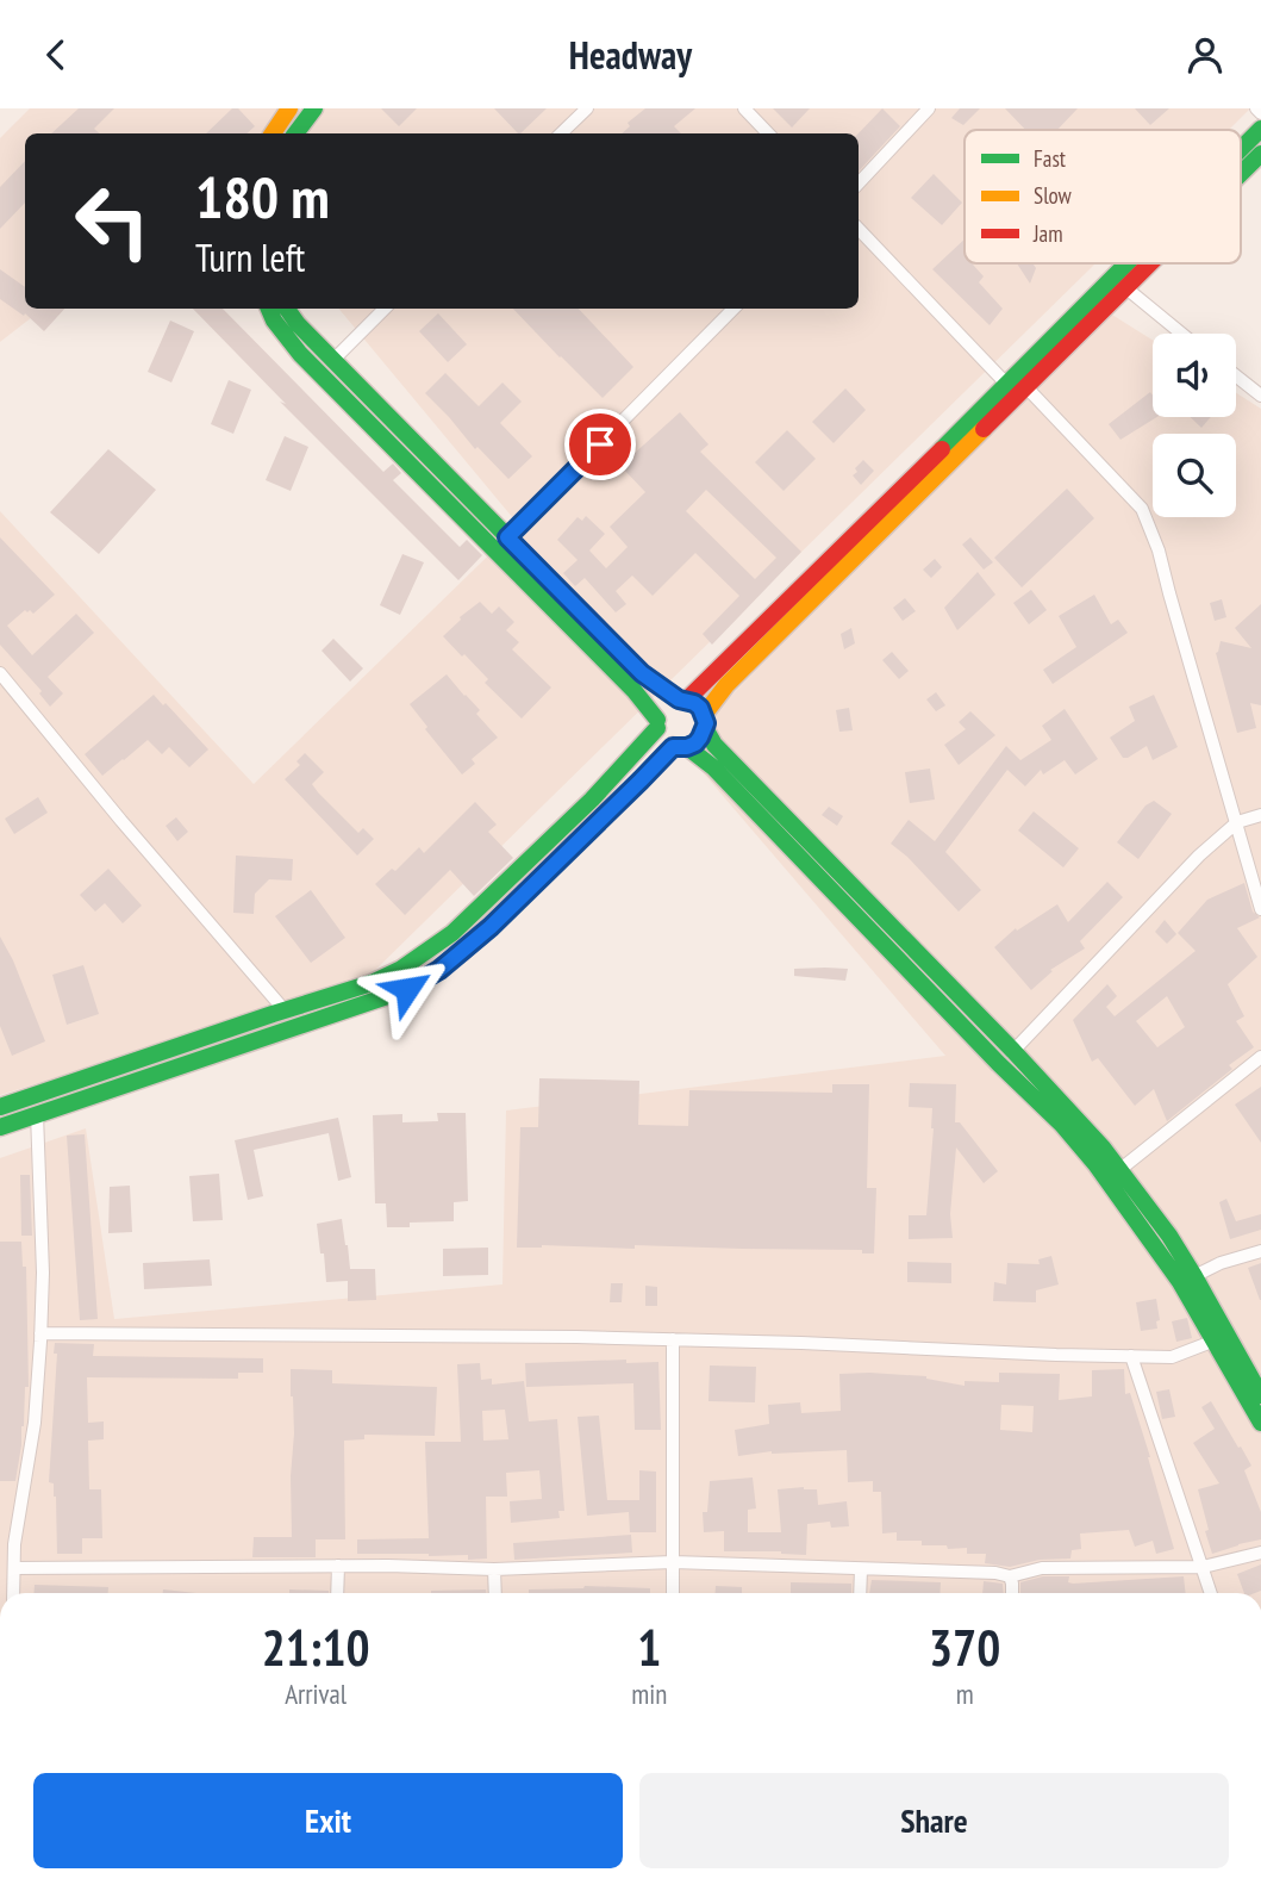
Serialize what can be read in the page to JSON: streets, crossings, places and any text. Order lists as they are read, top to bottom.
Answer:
{
  "legend": ["Fast", "Slow", "Jam"],
  "page": {
    "header": "Headway",
    "turn": ["180 m", "Turn left"],
    "eta": [
      "21:10",
      "Arrival",
      "1",
      "min",
      "370",
      "m"
    ],
    "buttons": ["Exit", "Share"]
  }
}
